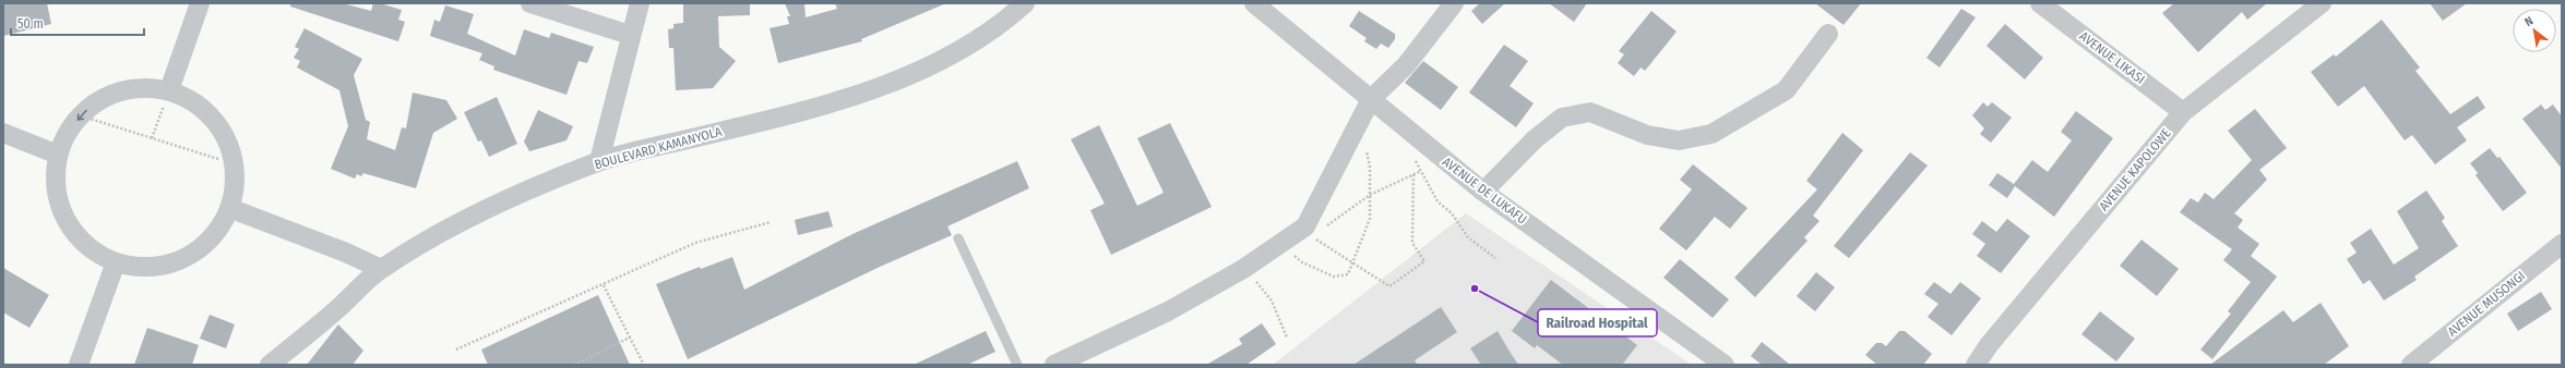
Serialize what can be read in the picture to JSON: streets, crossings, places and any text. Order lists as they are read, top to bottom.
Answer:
{
  "streets": {
    "street": [
      "AVENUE LIKASI",
      "BOULEVARD KAMANYOLA",
      "AVENUE KAPOLOWE",
      "AVENUE DE LUKAFU",
      "AVENUE MUSONGI"
    ]
  },
  "crossings": [
    ["AVENUE LIKASI", "AVENUE KAPOLOWE"]
  ],
  "places": ["Railroad Hospital"],
  "scale_bar": "50 m",
  "north": "top left"
}
